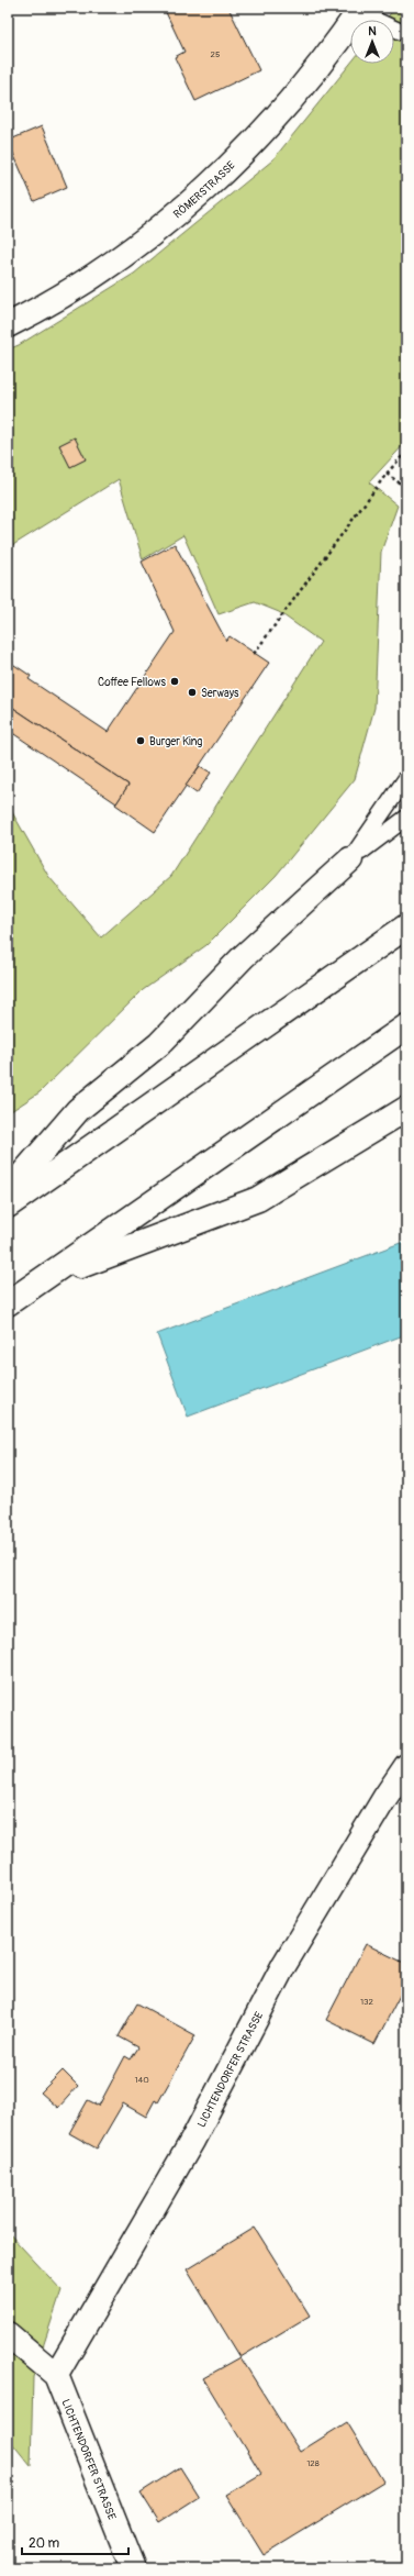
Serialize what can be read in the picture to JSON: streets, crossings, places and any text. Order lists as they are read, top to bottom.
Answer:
{
  "streets": {
    "main road": ["RÖMERSTRASSE", "LICHTENDORFER STRASSE"]
  },
  "places": ["Coffee Fellows", "Serways", "Burger King"],
  "house_numbers": [
    "25",
    "132",
    "140",
    "128"
  ],
  "scale_bar": "20 m",
  "north": "top"
}
